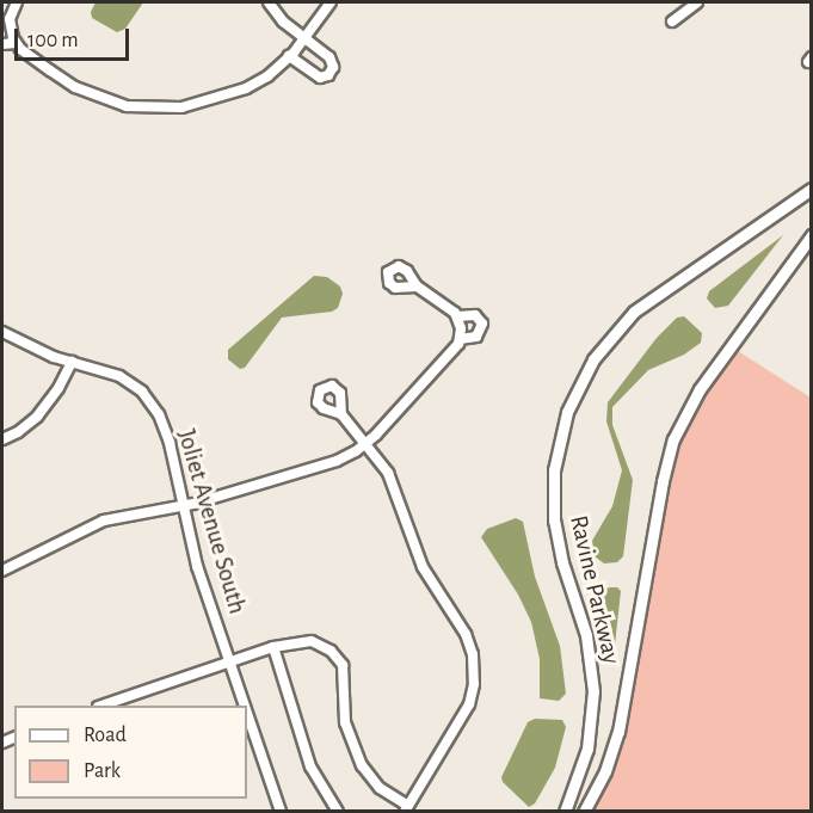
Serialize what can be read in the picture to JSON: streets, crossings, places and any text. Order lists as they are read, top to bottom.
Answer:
{
  "streets": {
    "street": ["Joliet Avenue South", "Ravine Parkway"]
  },
  "legend": ["Road", "Park"],
  "scale_bar": "100 m"
}
